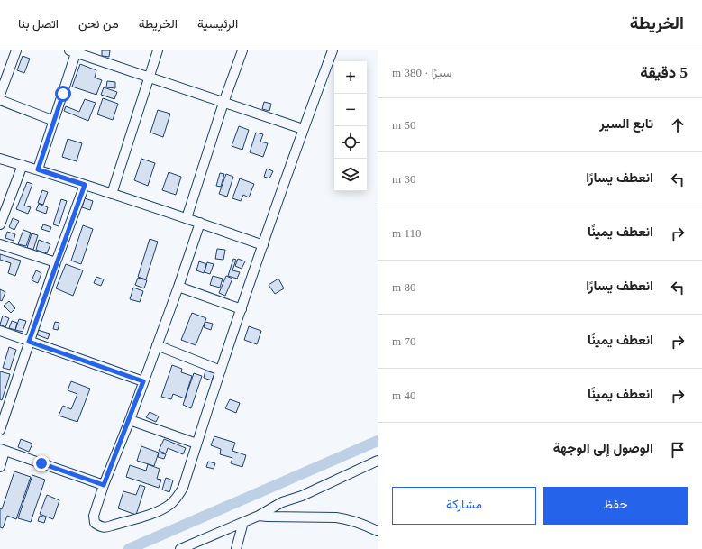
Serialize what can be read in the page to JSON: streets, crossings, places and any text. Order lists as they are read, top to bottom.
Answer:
{
  "page": {
    "header": "الخريطة",
    "nav": [
      "الرئيسية",
      "الخريطة",
      "من نحن",
      "اتصل بنا"
    ],
    "heading": ["5 دقيقة", "سيرًا · 380 m"],
    "map_buttons": ["+", "−"],
    "list": [
      ["تابع السير", "50 m"],
      ["انعطف يسارًا", "30 m"],
      ["انعطف يمينًا", "110 m"],
      ["انعطف يسارًا", "80 m"],
      ["انعطف يمينًا", "70 m"],
      ["انعطف يمينًا", "40 m"],
      "الوصول إلى الوجهة"
    ],
    "buttons": ["حفظ", "مشاركة"]
  }
}
